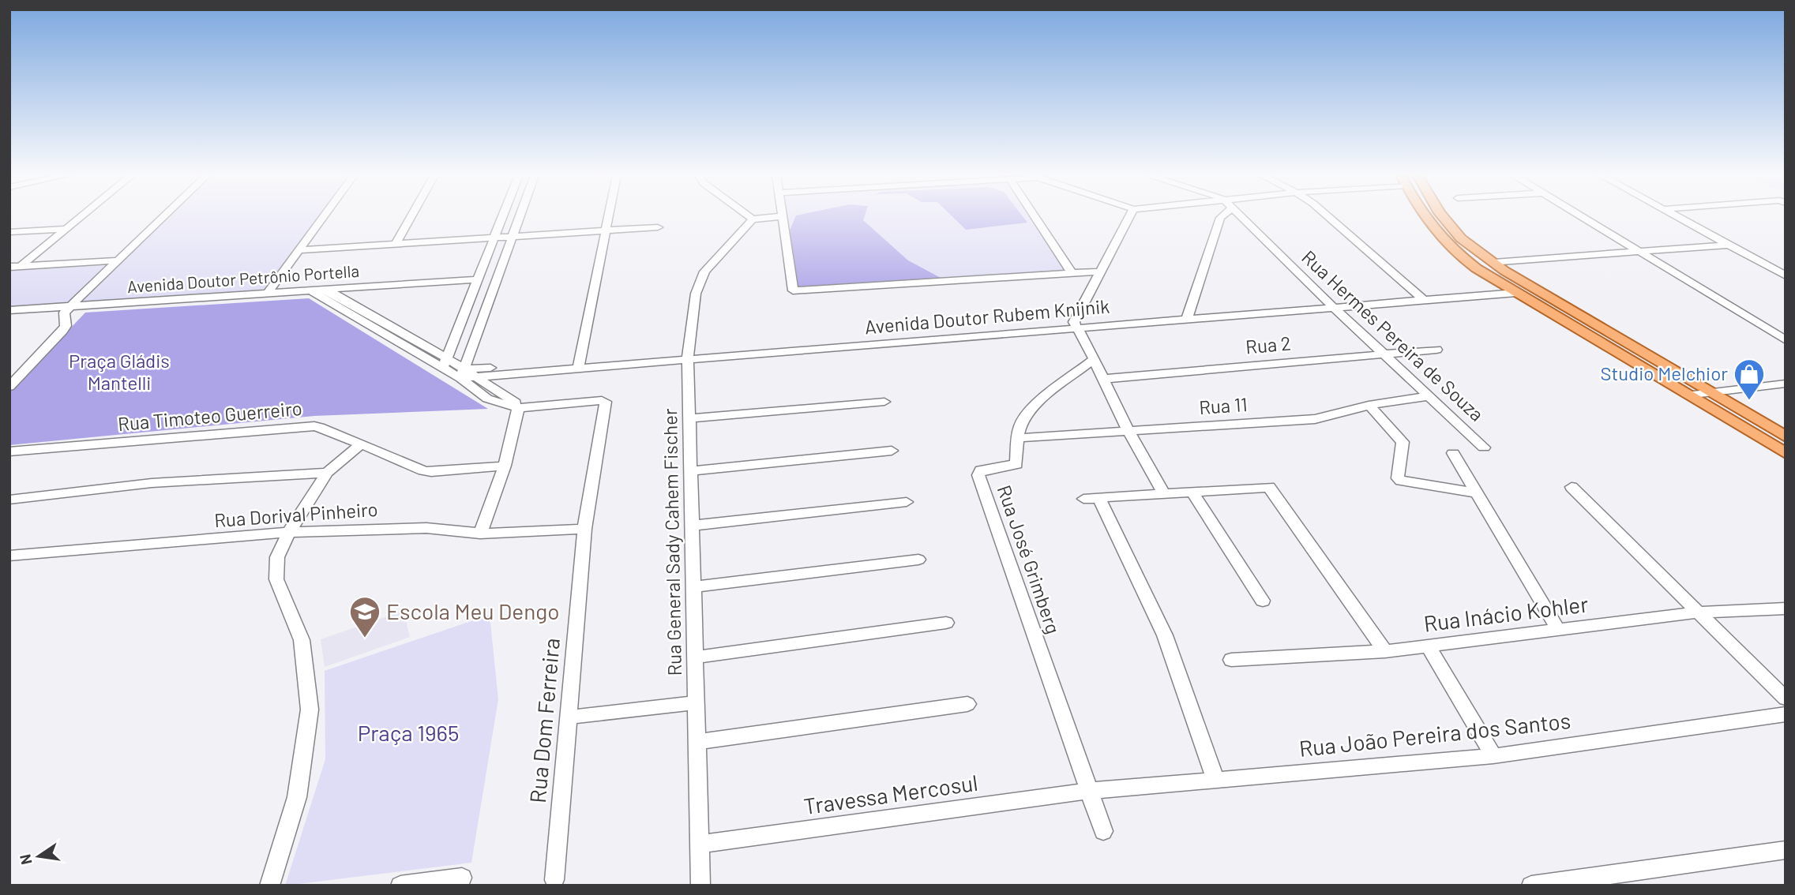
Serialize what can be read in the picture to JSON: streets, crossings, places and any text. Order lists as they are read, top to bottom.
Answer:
{
  "streets": {
    "street": [
      "Avenida Doutor Petrônio Portella",
      "Avenida Doutor Rubem Knijnik",
      "Rua Hermes Pereira de Souza",
      "Rua 2",
      "Rua 11",
      "Rua Timoteo Guerreiro",
      "Rua Dorival Pinheiro",
      "Rua General Sady Cahem Fischer",
      "Rua José Grimberg",
      "Rua Inácio Kohler",
      "Rua Dom Ferreira",
      "Rua João Pereira dos Santos",
      "Travessa Mercosul"
    ]
  },
  "crossings": [
    ["Avenida Doutor Rubem Knijnik", "Rua Hermes Pereira de Souza"],
    ["Avenida Doutor Rubem Knijnik", "Rua General Sady Cahem Fischer"],
    ["Rua Hermes Pereira de Souza", "Rua 2"],
    ["Rua Hermes Pereira de Souza", "Rua 11"],
    ["Rua 11", "Rua José Grimberg"],
    ["Rua Dorival Pinheiro", "Rua Dom Ferreira"],
    ["Rua General Sady Cahem Fischer", "Travessa Mercosul"],
    ["Rua José Grimberg", "Rua João Pereira dos Santos"],
    ["Rua José Grimberg", "Travessa Mercosul"],
    ["Rua João Pereira dos Santos", "Travessa Mercosul"]
  ],
  "parks": ["Praça Gládis Mantelli", "Praça 1965"],
  "places": {
    "shop": ["Studio Melchior"],
    "school or university": ["Escola Meu Dengo"]
  },
  "north": "left"
}
